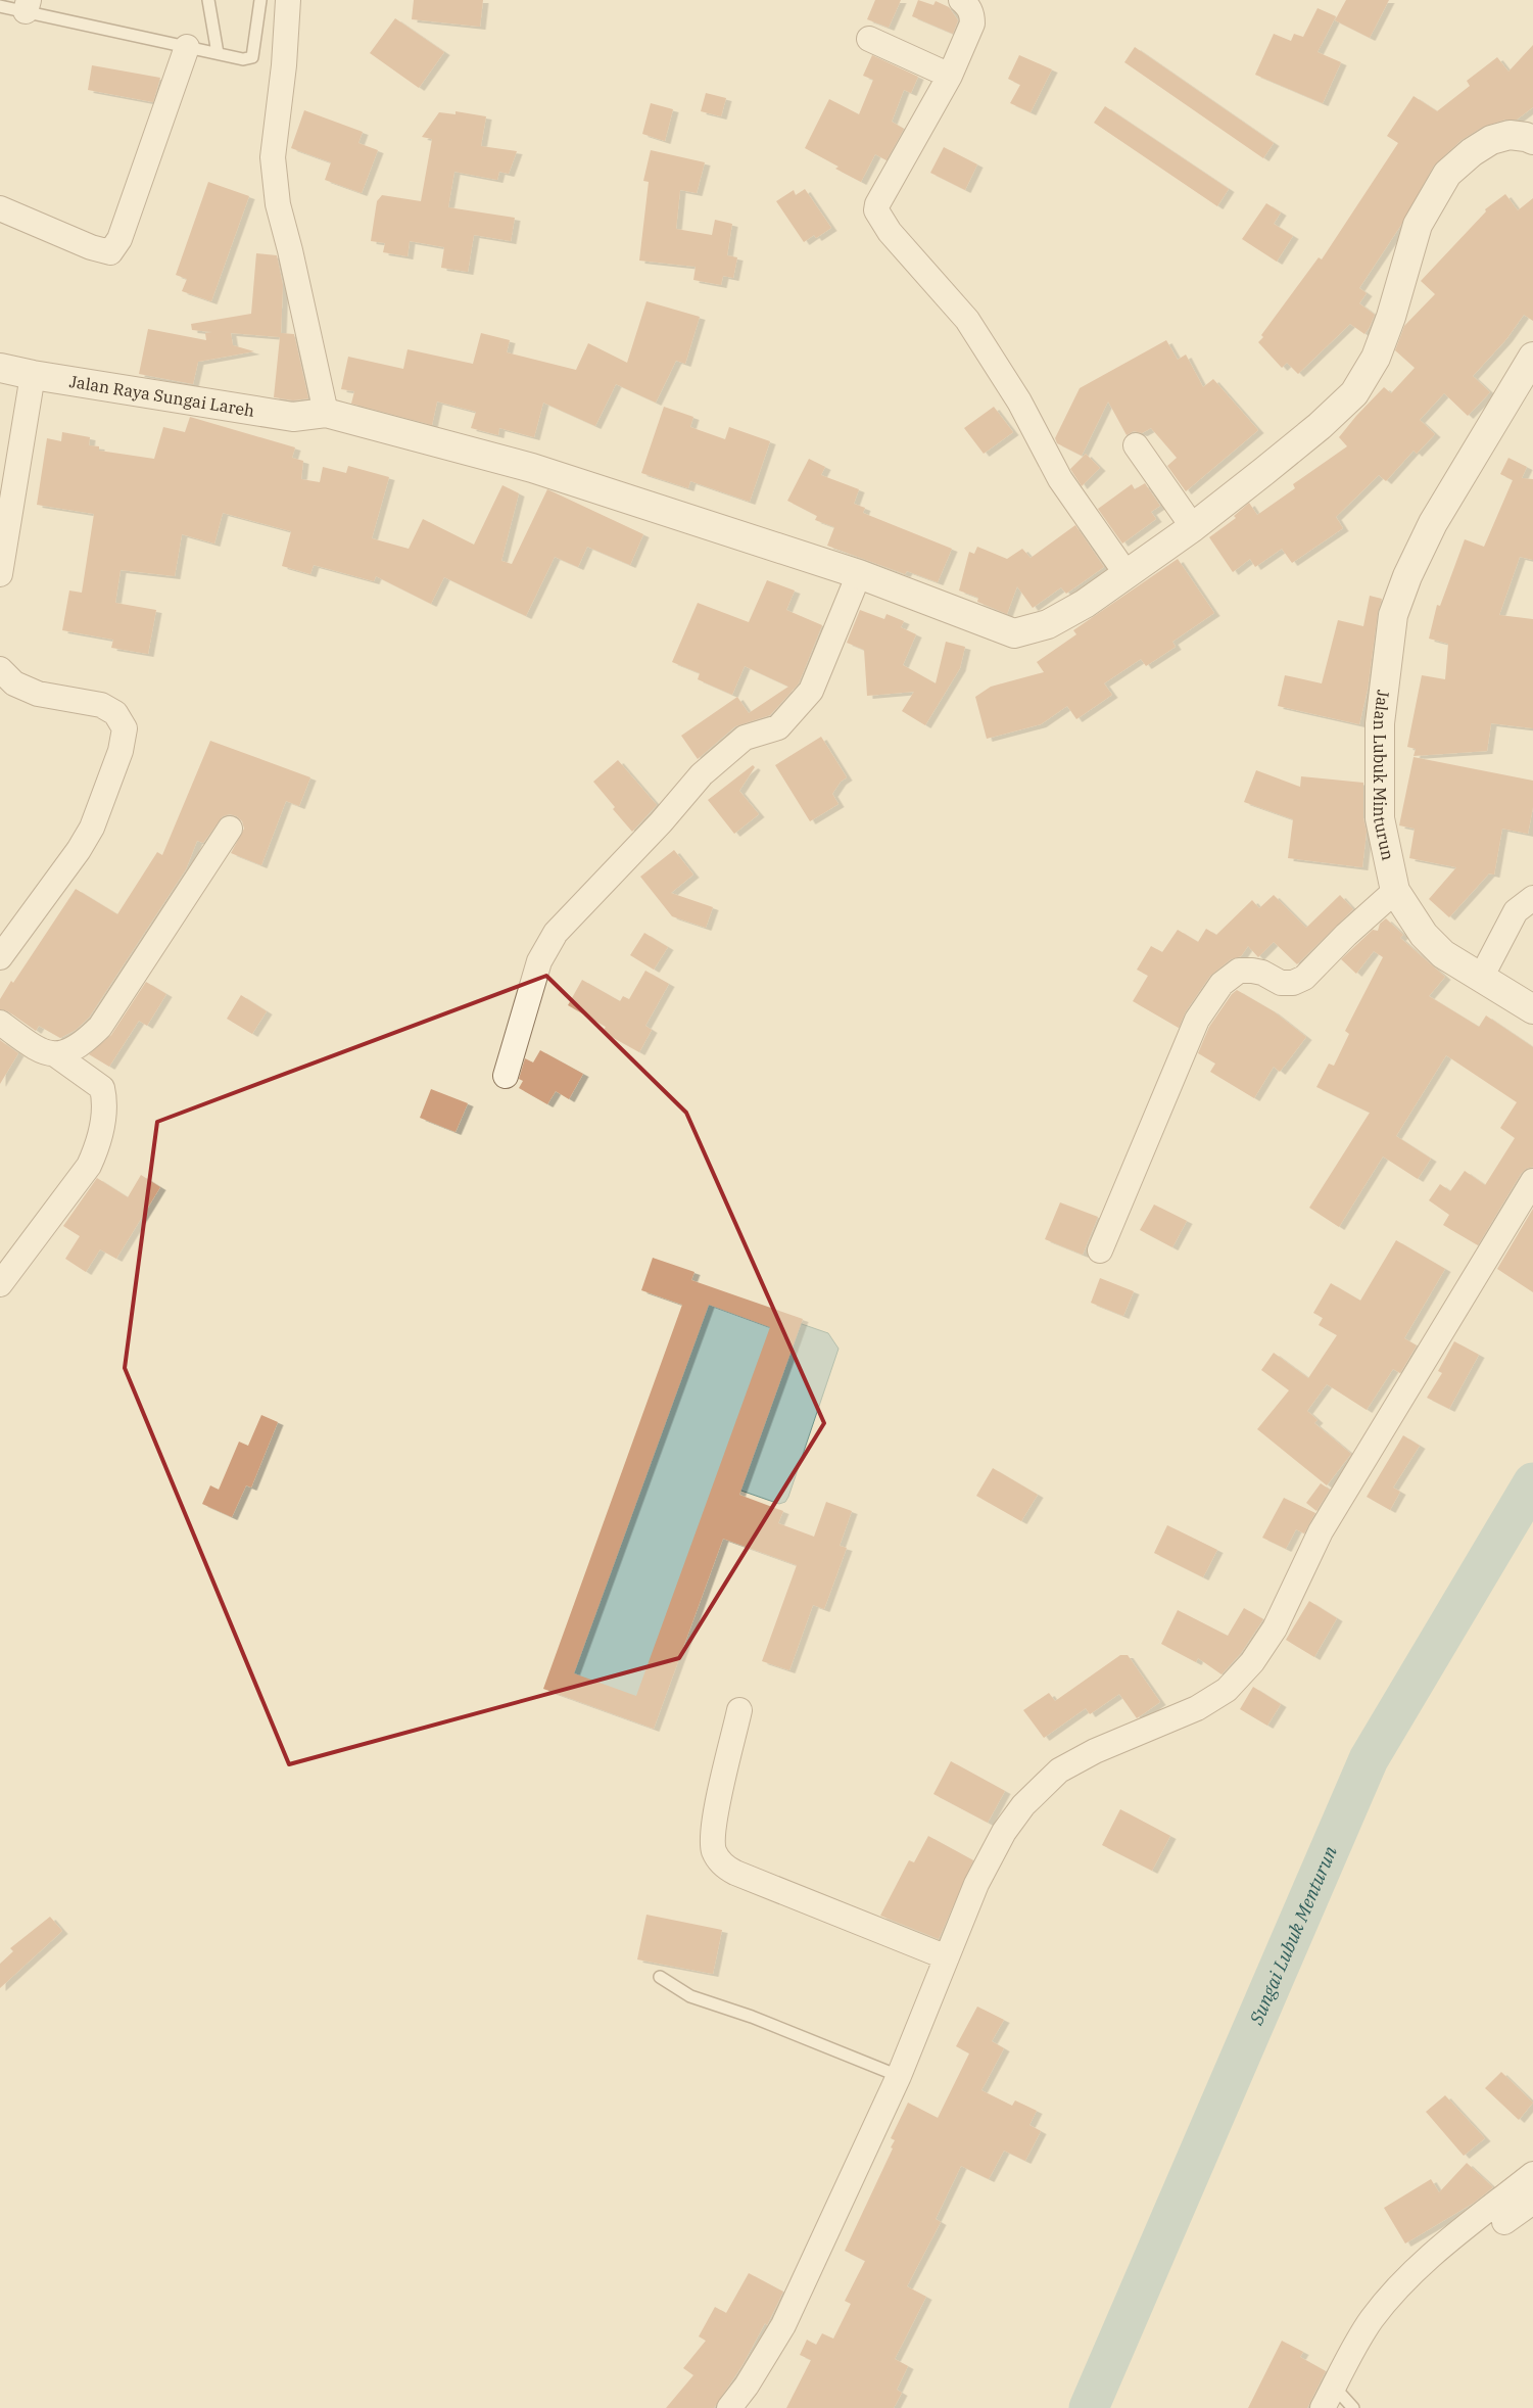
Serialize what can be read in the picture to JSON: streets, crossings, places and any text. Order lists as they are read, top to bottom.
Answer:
{
  "streets": {
    "street": ["Jalan Raya Sungai Lareh", "Jalan Lubuk Minturun"]
  },
  "water": ["Sungai Lubuk Menturun"]
}
